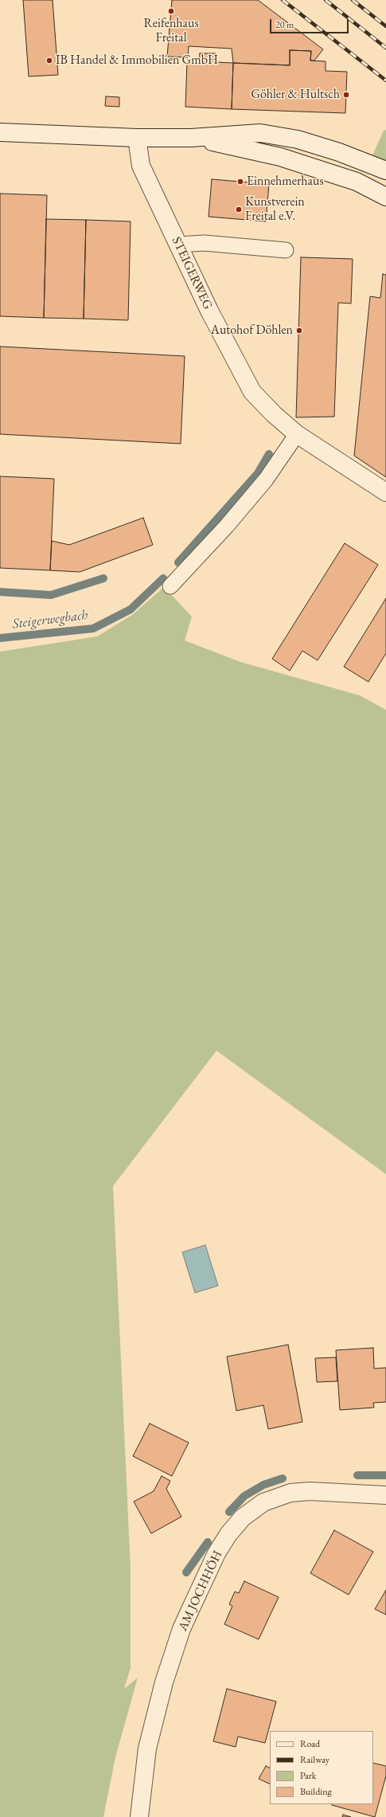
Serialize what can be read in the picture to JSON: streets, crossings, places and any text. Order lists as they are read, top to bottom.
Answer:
{
  "streets": {
    "street": ["STEIGERWEG", "AM JOCHHÖH"]
  },
  "water": ["Steigerwegbach"],
  "places": [
    "Reifenhaus Freital",
    "IB Handel & Immobilien GmbH",
    "Göhler & Hultsch",
    "Einnehmerhaus",
    "Kunstverein Freital e.V.",
    "Autohof Döhlen"
  ],
  "legend": [
    "Road",
    "Railway",
    "Park",
    "Building"
  ],
  "scale_bar": "20 m"
}
